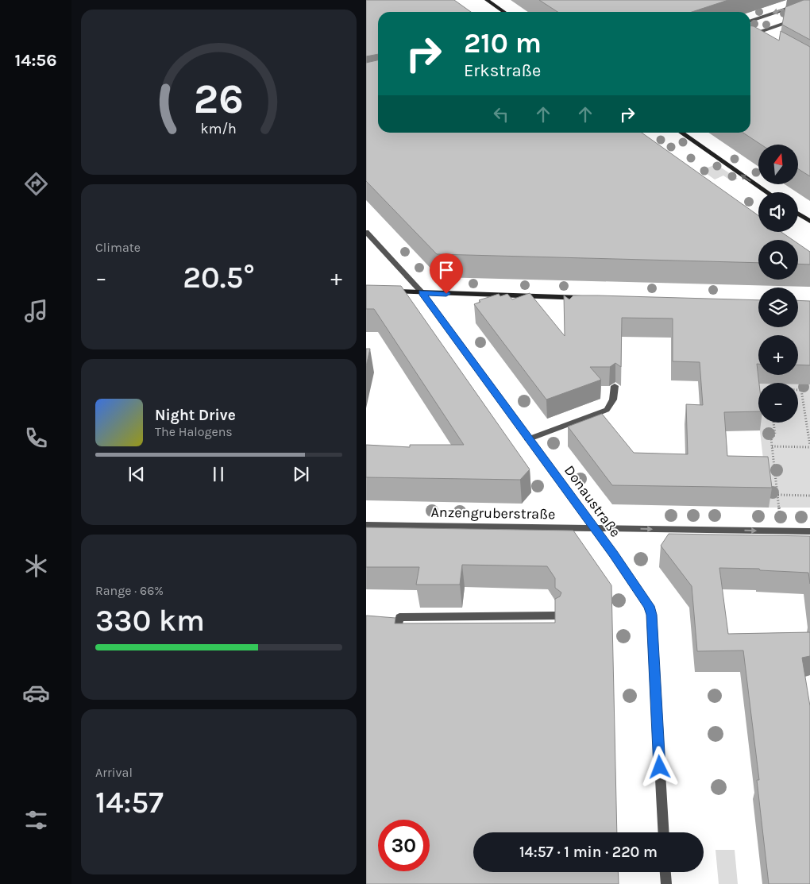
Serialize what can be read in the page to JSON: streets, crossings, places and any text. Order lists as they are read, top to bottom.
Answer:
{
  "streets": {
    "street": ["Donaustraße", "Anzengruberstraße"]
  },
  "crossings": [
    ["Donaustraße", "Anzengruberstraße"]
  ],
  "one_way": ["Anzengruberstraße"],
  "north": "top",
  "page": {
    "tabs": "14:56",
    "turn": ["210 m", "Erkstraße"],
    "map_buttons": ["+", "−"],
    "tile": [
      "Climate",
      ["Range · 66%", "330 km"],
      ["Arrival", "14:57"]
    ],
    "heat": ["−", "20.5°", "+"],
    "song": ["Night Drive", "The Halogens"],
    "limit": "30",
    "trip": "14:57 · 1 min · 220 m",
    "gauge": ["26", "km/h"]
  }
}
